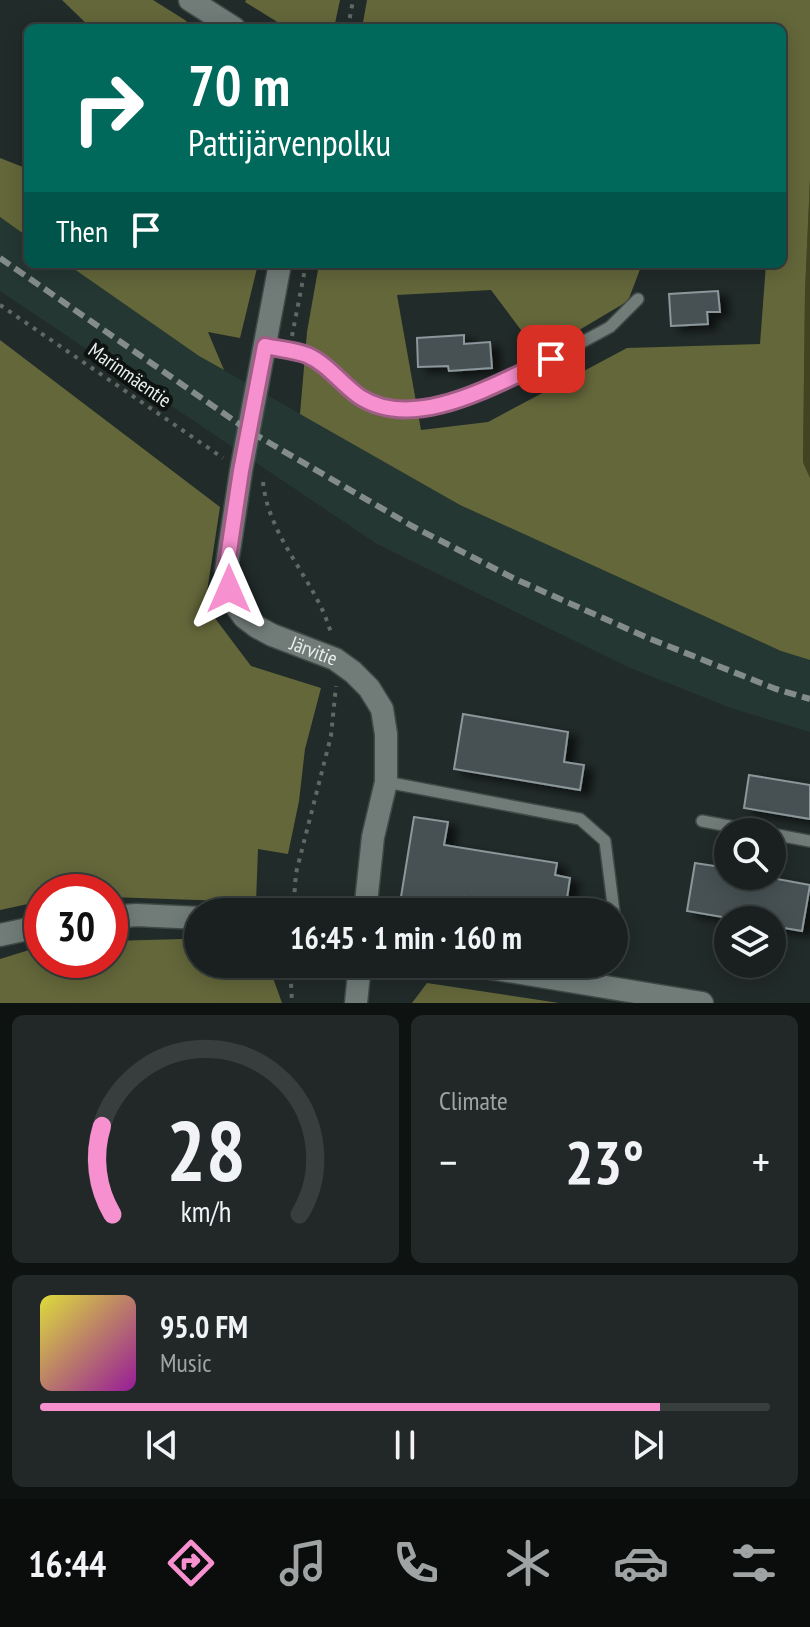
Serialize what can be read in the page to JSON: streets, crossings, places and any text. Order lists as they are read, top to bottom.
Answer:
{
  "streets": {
    "street": ["Järvitie"],
    "path": ["Marinmäentie"]
  },
  "crossings": [
    ["Marinmäentie", "Järvitie"]
  ],
  "page": {
    "turn": ["70 m", "Pattijärvenpolku"],
    "then": "Then",
    "limit": "30",
    "trip": "16:45 · 1 min · 160 m",
    "tile": "Climate",
    "heat": ["−", "23°", "+"],
    "song": ["95.0 FM", "Music"],
    "tabs": "16:44",
    "gauge": ["28", "km/h"]
  }
}
